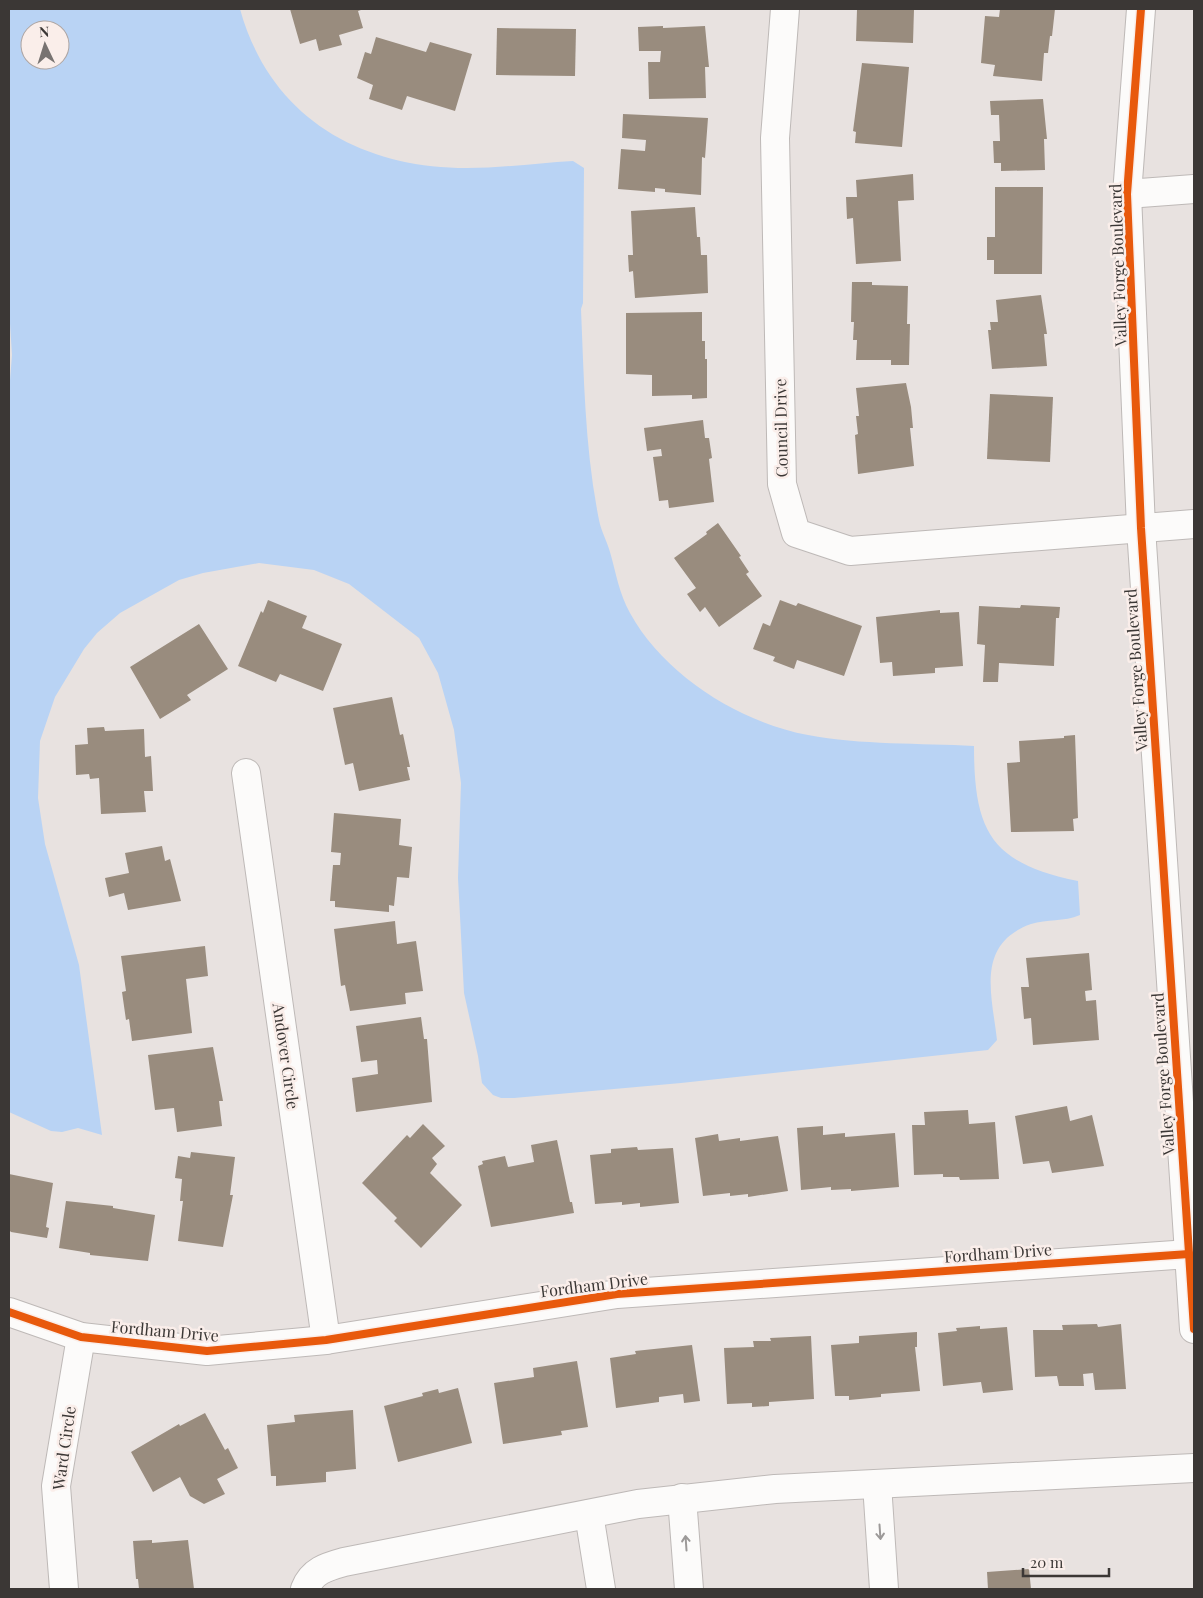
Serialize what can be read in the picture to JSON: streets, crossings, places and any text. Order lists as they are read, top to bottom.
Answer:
{
  "streets": {
    "street": [
      "Valley Forge Boulevard",
      "Council Drive",
      "Andover Circle",
      "Fordham Drive",
      "Ward Circle"
    ]
  },
  "crossings": [
    ["Valley Forge Boulevard", "Council Drive"],
    ["Valley Forge Boulevard", "Fordham Drive"],
    ["Andover Circle", "Fordham Drive"],
    ["Fordham Drive", "Ward Circle"]
  ],
  "scale_bar": "20 m",
  "north": "top"
}
